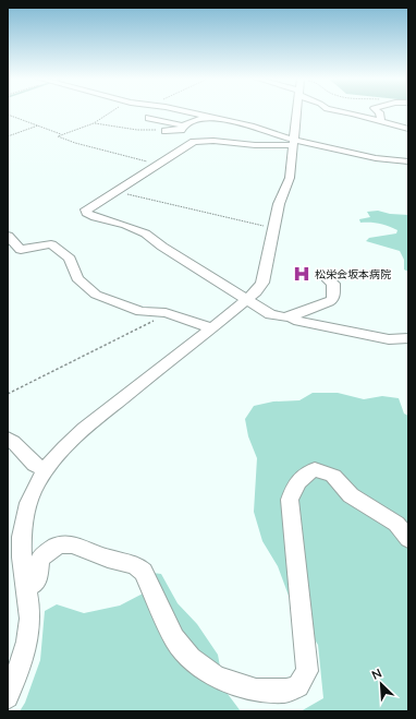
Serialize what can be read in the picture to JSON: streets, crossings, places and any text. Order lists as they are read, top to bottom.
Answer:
{
  "places": {
    "hospital": ["松栄会坂本病院"]
  },
  "north": "top left"
}
